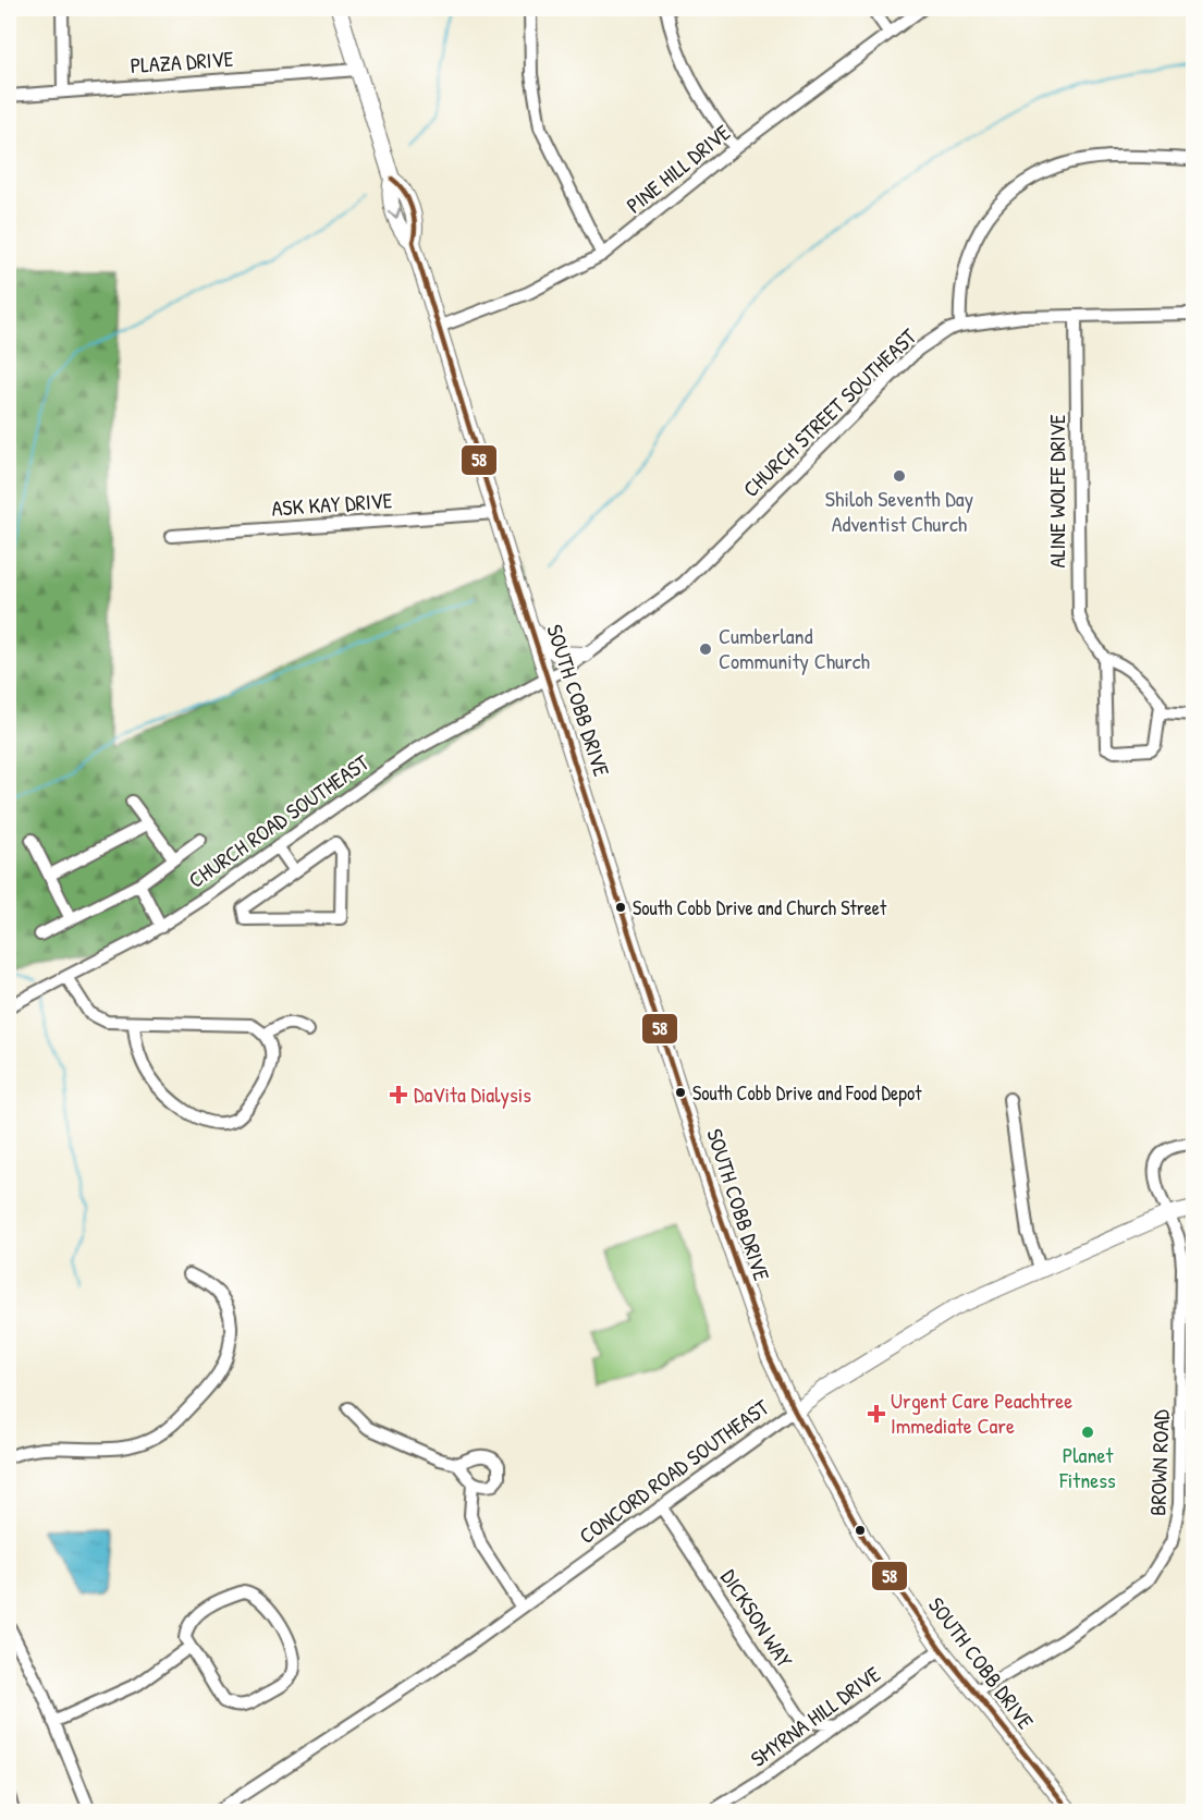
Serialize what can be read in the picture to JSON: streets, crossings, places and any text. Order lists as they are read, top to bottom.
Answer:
{
  "streets": {
    "main road": ["SOUTH COBB DRIVE", "CONCORD ROAD SOUTHEAST"],
    "street": [
      "PLAZA DRIVE",
      "PINE HILL DRIVE",
      "CHURCH STREET SOUTHEAST",
      "ALINE WOLFE DRIVE",
      "ASK KAY DRIVE",
      "CHURCH ROAD SOUTHEAST",
      "BROWN ROAD",
      "DICKSON WAY",
      "SMYRNA HILL DRIVE"
    ]
  },
  "crossings": [
    ["PLAZA DRIVE", "SOUTH COBB DRIVE"],
    ["PINE HILL DRIVE", "SOUTH COBB DRIVE"],
    ["CHURCH STREET SOUTHEAST", "ALINE WOLFE DRIVE"],
    ["CHURCH STREET SOUTHEAST", "SOUTH COBB DRIVE"],
    ["CHURCH STREET SOUTHEAST", "CHURCH ROAD SOUTHEAST"],
    ["ASK KAY DRIVE", "SOUTH COBB DRIVE"],
    ["SOUTH COBB DRIVE", "CHURCH ROAD SOUTHEAST"],
    ["SOUTH COBB DRIVE", "BROWN ROAD"],
    ["SOUTH COBB DRIVE", "CONCORD ROAD SOUTHEAST"],
    ["SOUTH COBB DRIVE", "SMYRNA HILL DRIVE"],
    ["BROWN ROAD", "CONCORD ROAD SOUTHEAST"],
    ["CONCORD ROAD SOUTHEAST", "DICKSON WAY"],
    ["DICKSON WAY", "SMYRNA HILL DRIVE"]
  ],
  "places": {
    "other": [
      "Shiloh Seventh Day Adventist Church",
      "Cumberland Community Church",
      "South Cobb Drive and Church Street",
      "South Cobb Drive and Food Depot",
      "Planet Fitness"
    ],
    "health": ["DaVita Dialysis", "Urgent Care Peachtree Immediate Care"]
  },
  "lines": ["transit line 58"]
}
